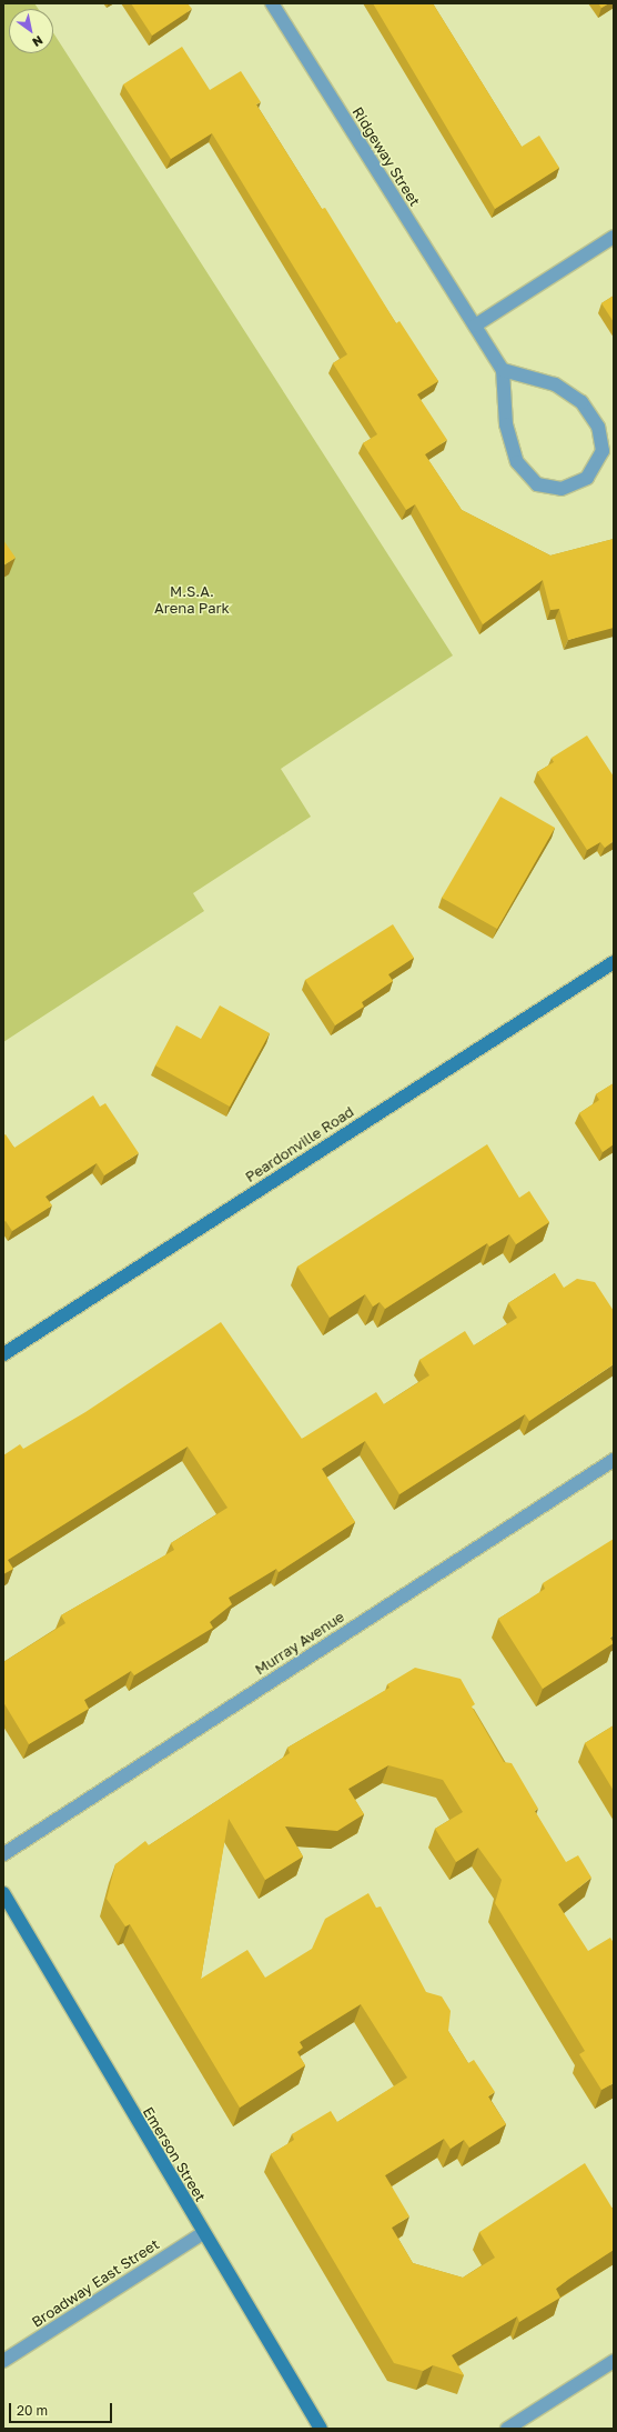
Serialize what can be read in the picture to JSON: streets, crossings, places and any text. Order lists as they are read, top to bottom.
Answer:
{
  "streets": {
    "main road": ["Peardonville Road", "Emerson Street"],
    "street": ["Ridgeway Street", "Murray Avenue", "Broadway East Street"]
  },
  "crossings": [
    ["Emerson Street", "Broadway East Street"]
  ],
  "parks": ["M.S.A. Arena Park"],
  "scale_bar": "20 m",
  "north": "bottom right"
}
